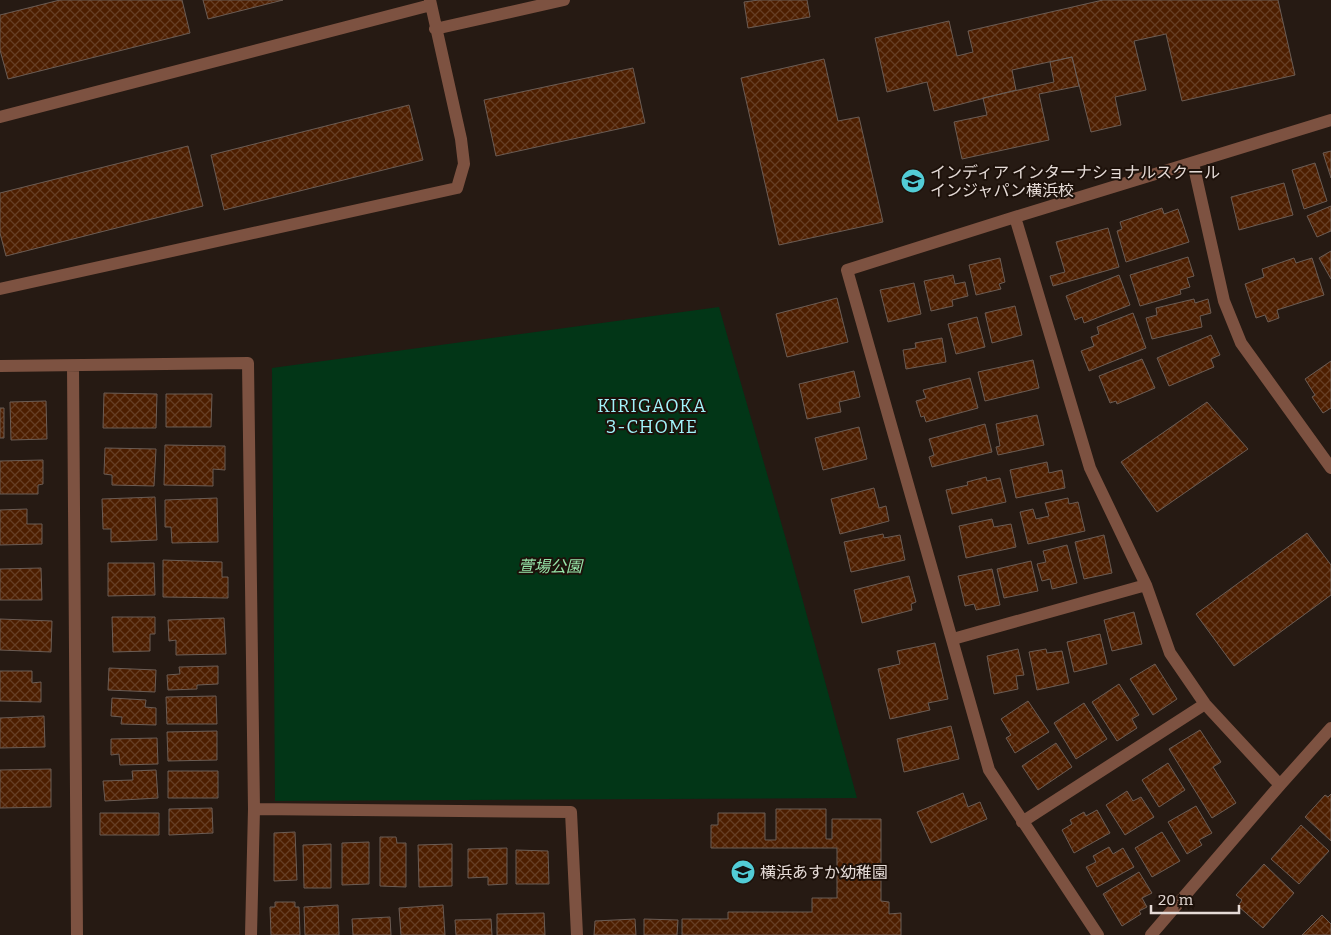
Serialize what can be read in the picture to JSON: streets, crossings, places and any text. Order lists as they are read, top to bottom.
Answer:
{
  "districts": ["KIRIGAOKA 3-CHOME"],
  "parks": ["萱場公園"],
  "places": {
    "school or university": ["インディア インターナショナルスクール インジャパン横浜校", "横浜あすか幼稚園"]
  },
  "scale_bar": "20 m"
}
